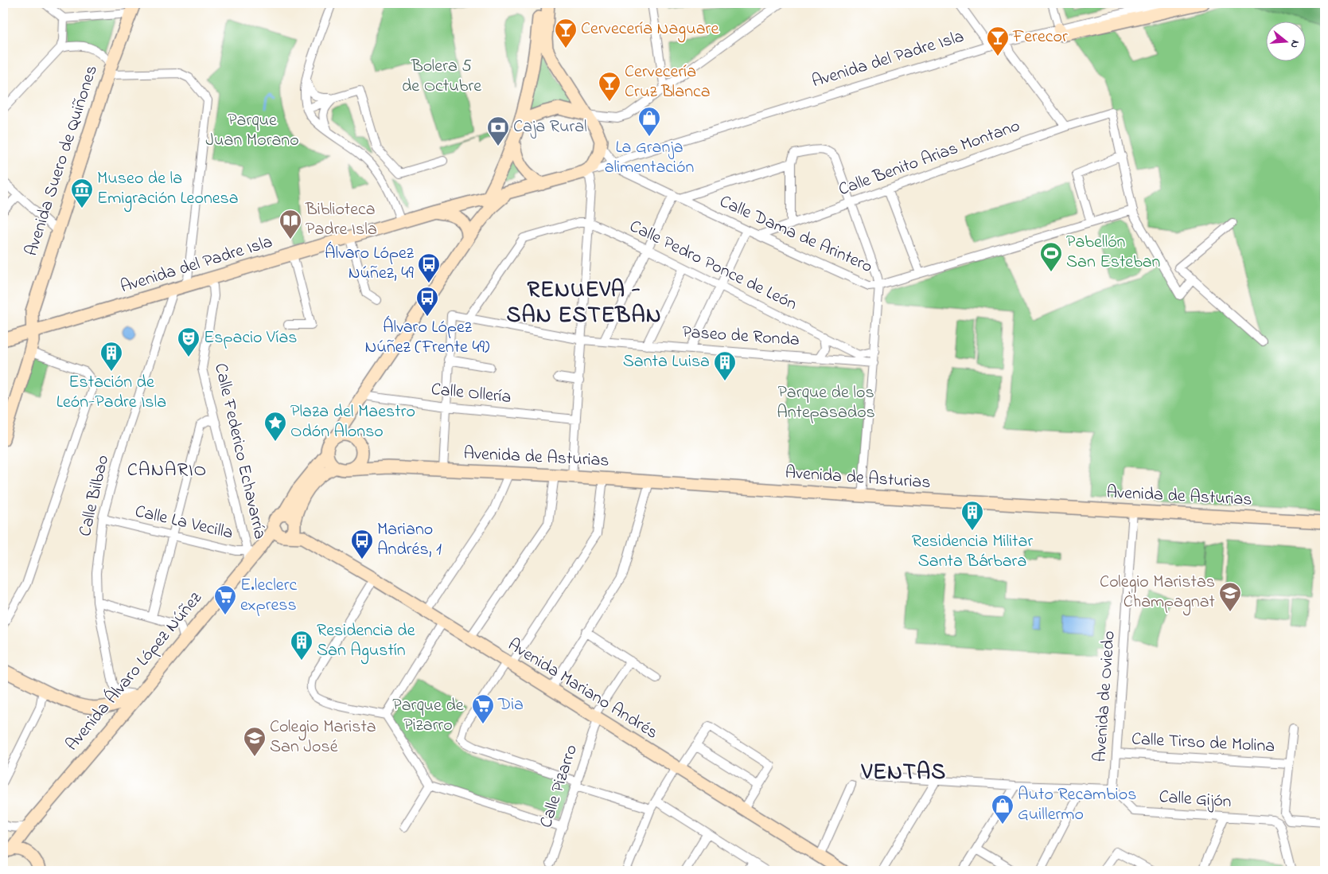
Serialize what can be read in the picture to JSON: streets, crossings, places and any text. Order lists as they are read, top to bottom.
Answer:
{
  "streets": {
    "main road": [
      "Avenida del Padre Isla",
      "Avenida Suero de Quiñones",
      "Avenida de Asturias",
      "Avenida Álvaro López Núñez",
      "Avenida Mariano Andrés"
    ],
    "street": [
      "Calle Benito Arias Montano",
      "Calle Dama de Arintero",
      "Calle Pedro Ponce de León",
      "Paseo de Ronda",
      "Calle Ollería",
      "Calle Federico Echavarría",
      "Calle Bilbao",
      "Calle La Vecilla",
      "Avenida de Oviedo",
      "Calle Tirso de Molina",
      "Calle Pizarro",
      "Calle Gijón"
    ]
  },
  "crossings": [
    ["Avenida del Padre Isla", "Avenida Suero de Quiñones"],
    ["Avenida del Padre Isla", "Calle Dama de Arintero"],
    ["Avenida del Padre Isla", "Calle Federico Echavarría"],
    ["Avenida del Padre Isla", "Calle Bilbao"],
    ["Calle Benito Arias Montano", "Calle Dama de Arintero"],
    ["Avenida Suero de Quiñones", "Calle Bilbao"],
    ["Calle Federico Echavarría", "Calle La Vecilla"],
    ["Calle Federico Echavarría", "Avenida Álvaro López Núñez"],
    ["Avenida de Asturias", "Avenida Álvaro López Núñez"],
    ["Avenida de Asturias", "Avenida de Oviedo"],
    ["Calle Bilbao", "Calle La Vecilla"],
    ["Calle Bilbao", "Avenida Álvaro López Núñez"],
    ["Calle La Vecilla", "Avenida Álvaro López Núñez"],
    ["Avenida Álvaro López Núñez", "Avenida Mariano Andrés"],
    ["Avenida Mariano Andrés", "Calle Pizarro"],
    ["Avenida de Oviedo", "Calle Tirso de Molina"],
    ["Avenida de Oviedo", "Calle Gijón"]
  ],
  "districts": ["RENUEVA - SAN ESTEBAN", "CANARIO", "VENTAS"],
  "parks": [
    "Bolera 5 de Octubre",
    "Parque Juan Morano",
    "Parque de los Antepasados",
    "Parque de Pizarro"
  ],
  "places": {
    "bar": ["Cervecería Naguare", "Ferecor", "Cervecería Cruz Blanca"],
    "shop": ["La Granja alimentación", "Auto Recambios Guillermo"],
    "bank": ["Caja Rural"],
    "museum": ["Museo de la Emigración Leonesa"],
    "library": ["Biblioteca Padre Isla"],
    "sports": ["Pabellón San Esteban"],
    "bus stop": ["Álvaro López Núñez, 49", "Álvaro López Núñez (Frente 49)", "Mariano Andrés, 1"],
    "theatre": ["Espacio Vías"],
    "building": [
      "Estación de León-Padre Isla",
      "Santa Luisa",
      "Residencia Militar Santa Bárbara",
      "Residencia de San Agustín"
    ],
    "place": ["Plaza del Maestro Odón Alonso"],
    "school or university": ["Colegio Maristas Champagnat", "Colegio Marista San José"],
    "supermarket": ["E.leclerc express", "Dia"]
  },
  "north": "right"
}
